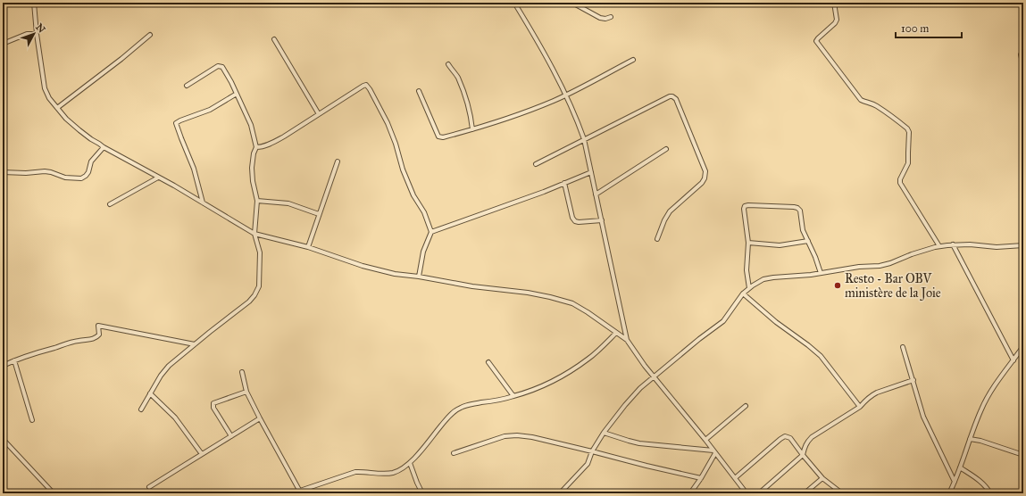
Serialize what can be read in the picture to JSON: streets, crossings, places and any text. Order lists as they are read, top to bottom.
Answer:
{
  "places": ["Resto - Bar OBV ministère de la Joie"],
  "scale_bar": "100 m",
  "north": "top right"
}
